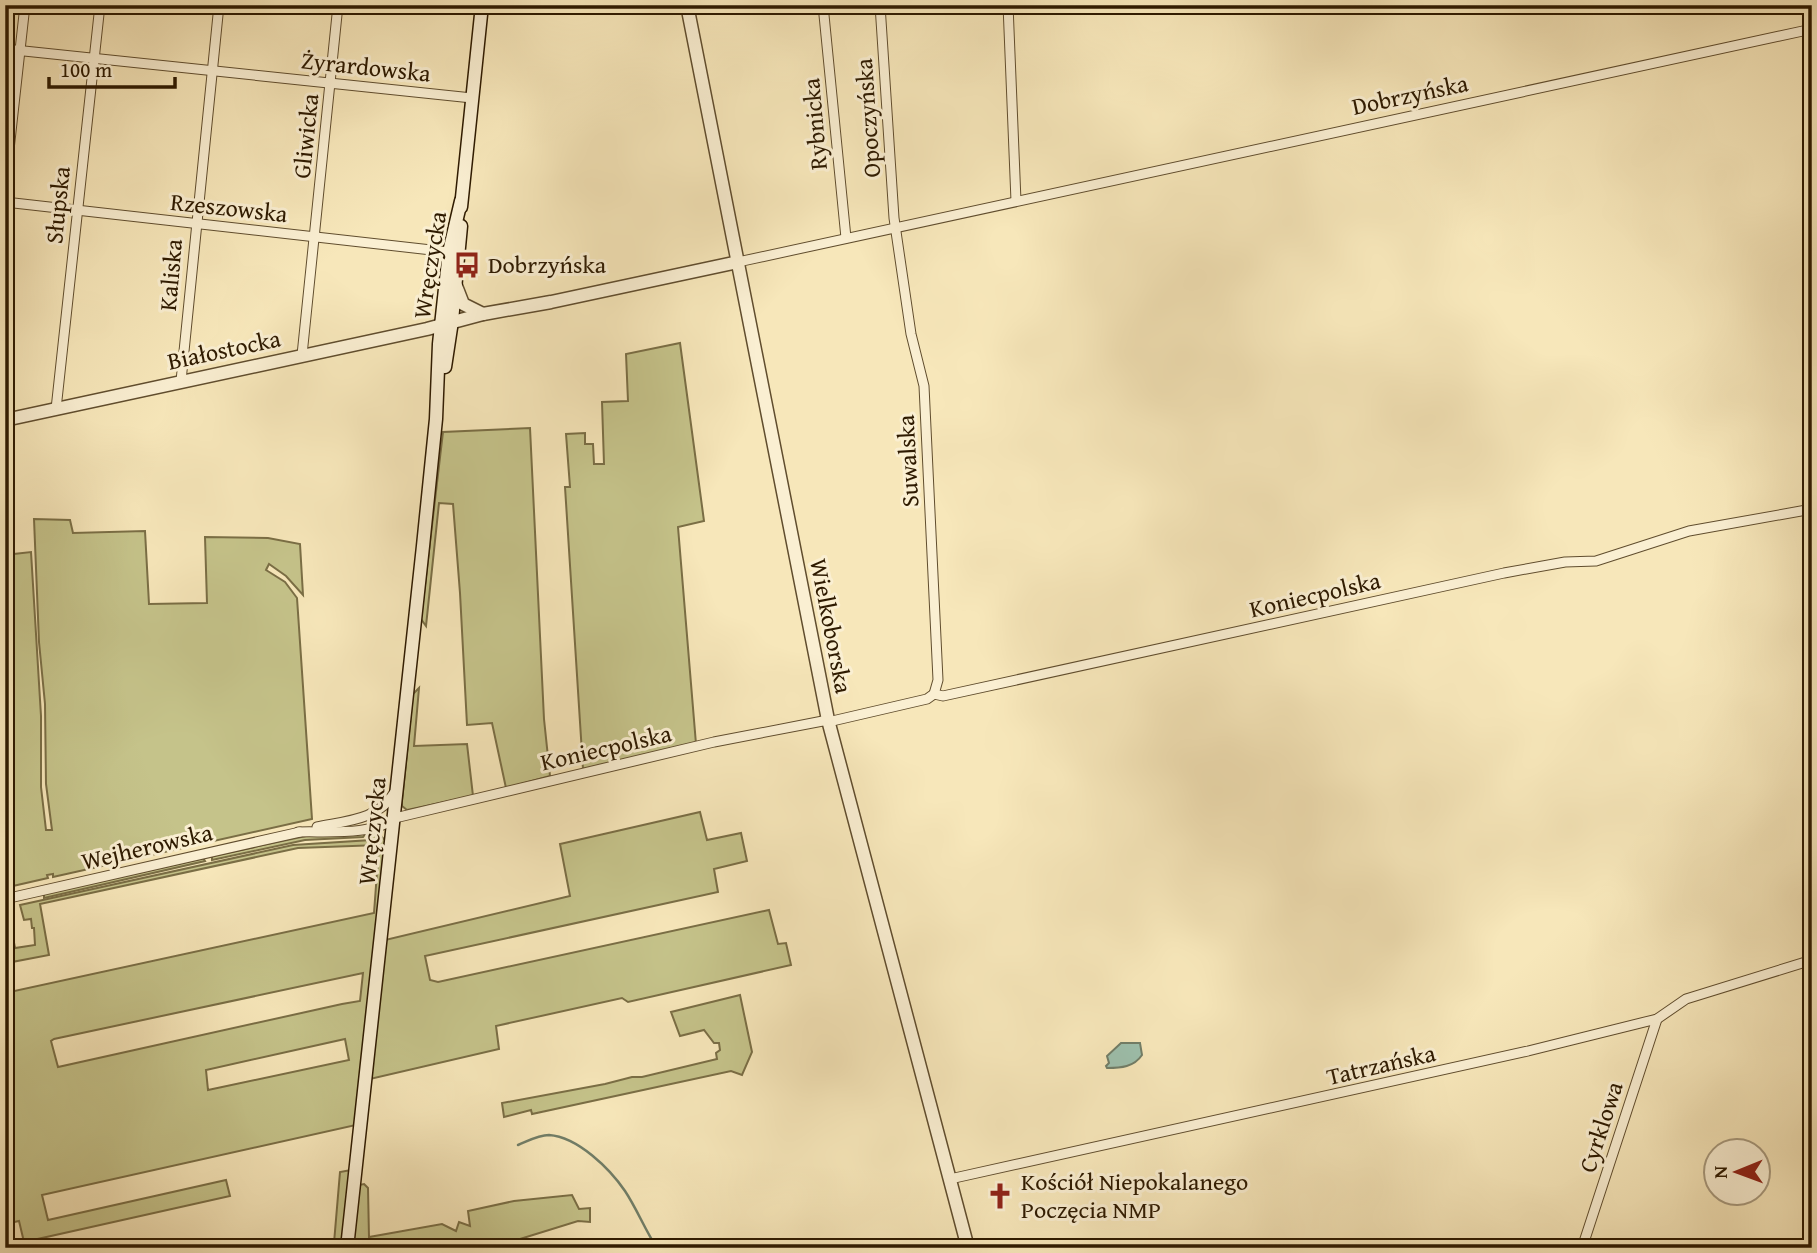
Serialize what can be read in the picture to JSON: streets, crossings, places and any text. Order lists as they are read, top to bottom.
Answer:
{
  "streets": {
    "street": [
      "Żyrardowska",
      "Dobrzyńska",
      "Opoczyńska",
      "Rybnicka",
      "Gliwicka",
      "Słupska",
      "Rzeszowska",
      "Wręczycka",
      "Kaliska",
      "Białostocka",
      "Suwalska",
      "Koniecpolska",
      "Wielkoborska",
      "Wejherowska",
      "Tatrzańska",
      "Cyrklowa"
    ]
  },
  "crossings": [
    ["Żyrardowska", "Gliwicka"],
    ["Żyrardowska", "Słupska"],
    ["Żyrardowska", "Wręczycka"],
    ["Żyrardowska", "Kaliska"],
    ["Dobrzyńska", "Opoczyńska"],
    ["Dobrzyńska", "Rybnicka"],
    ["Dobrzyńska", "Wręczycka"],
    ["Dobrzyńska", "Białostocka"],
    ["Dobrzyńska", "Suwalska"],
    ["Dobrzyńska", "Wielkoborska"],
    ["Opoczyńska", "Suwalska"],
    ["Gliwicka", "Rzeszowska"],
    ["Gliwicka", "Białostocka"],
    ["Słupska", "Rzeszowska"],
    ["Słupska", "Białostocka"],
    ["Rzeszowska", "Wręczycka"],
    ["Rzeszowska", "Kaliska"],
    ["Wręczycka", "Białostocka"],
    ["Wręczycka", "Koniecpolska"],
    ["Kaliska", "Białostocka"],
    ["Suwalska", "Koniecpolska"],
    ["Koniecpolska", "Wielkoborska"],
    ["Wielkoborska", "Tatrzańska"],
    ["Tatrzańska", "Cyrklowa"]
  ],
  "places": {
    "bus stop": ["Dobrzyńska"],
    "church": ["Kościół Niepokalanego Poczęcia NMP"]
  },
  "scale_bar": "100 m",
  "north": "left"
}
